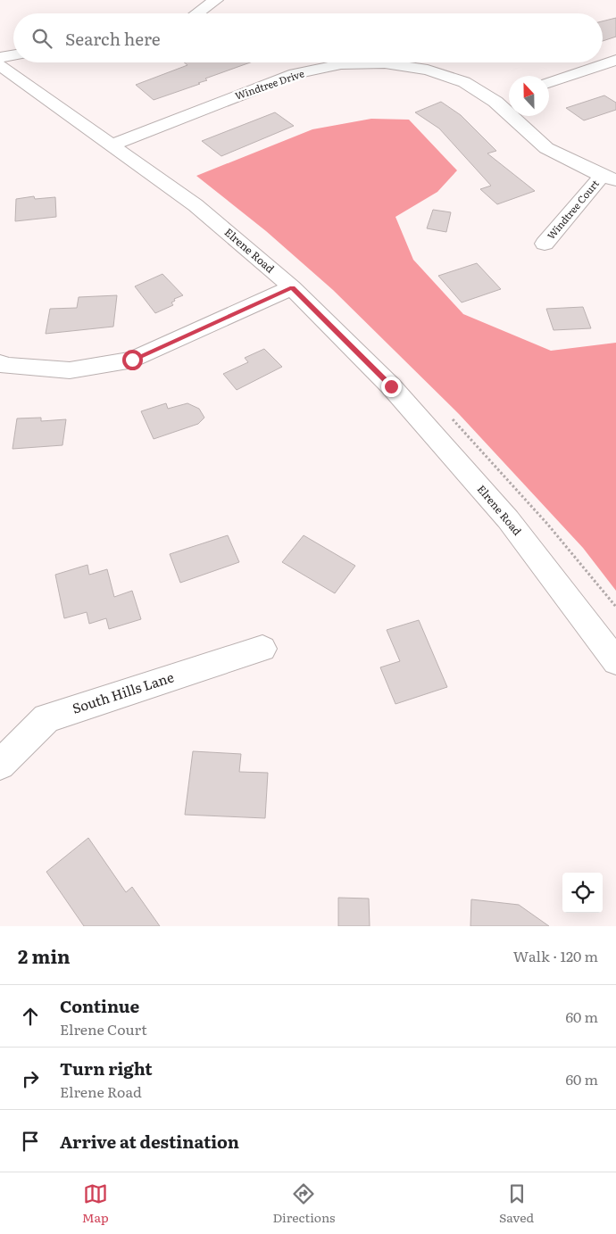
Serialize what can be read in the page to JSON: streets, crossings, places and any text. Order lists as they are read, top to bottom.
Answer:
{
  "streets": {
    "street": [
      "Windtree Drive",
      "Windtree Court",
      "Elrene Road",
      "South Hills Lane"
    ]
  },
  "crossings": [
    ["Windtree Drive", "Windtree Court"],
    ["Windtree Drive", "Elrene Road"]
  ],
  "north": "top",
  "page": {
    "search": "Search here",
    "heading": ["2 min", "Walk · 120 m"],
    "list": [
      ["Continue", "Elrene Court", "60 m"],
      ["Turn right", "Elrene Road", "60 m"],
      "Arrive at destination"
    ],
    "nav": ["Map", "Directions", "Saved"]
  }
}
